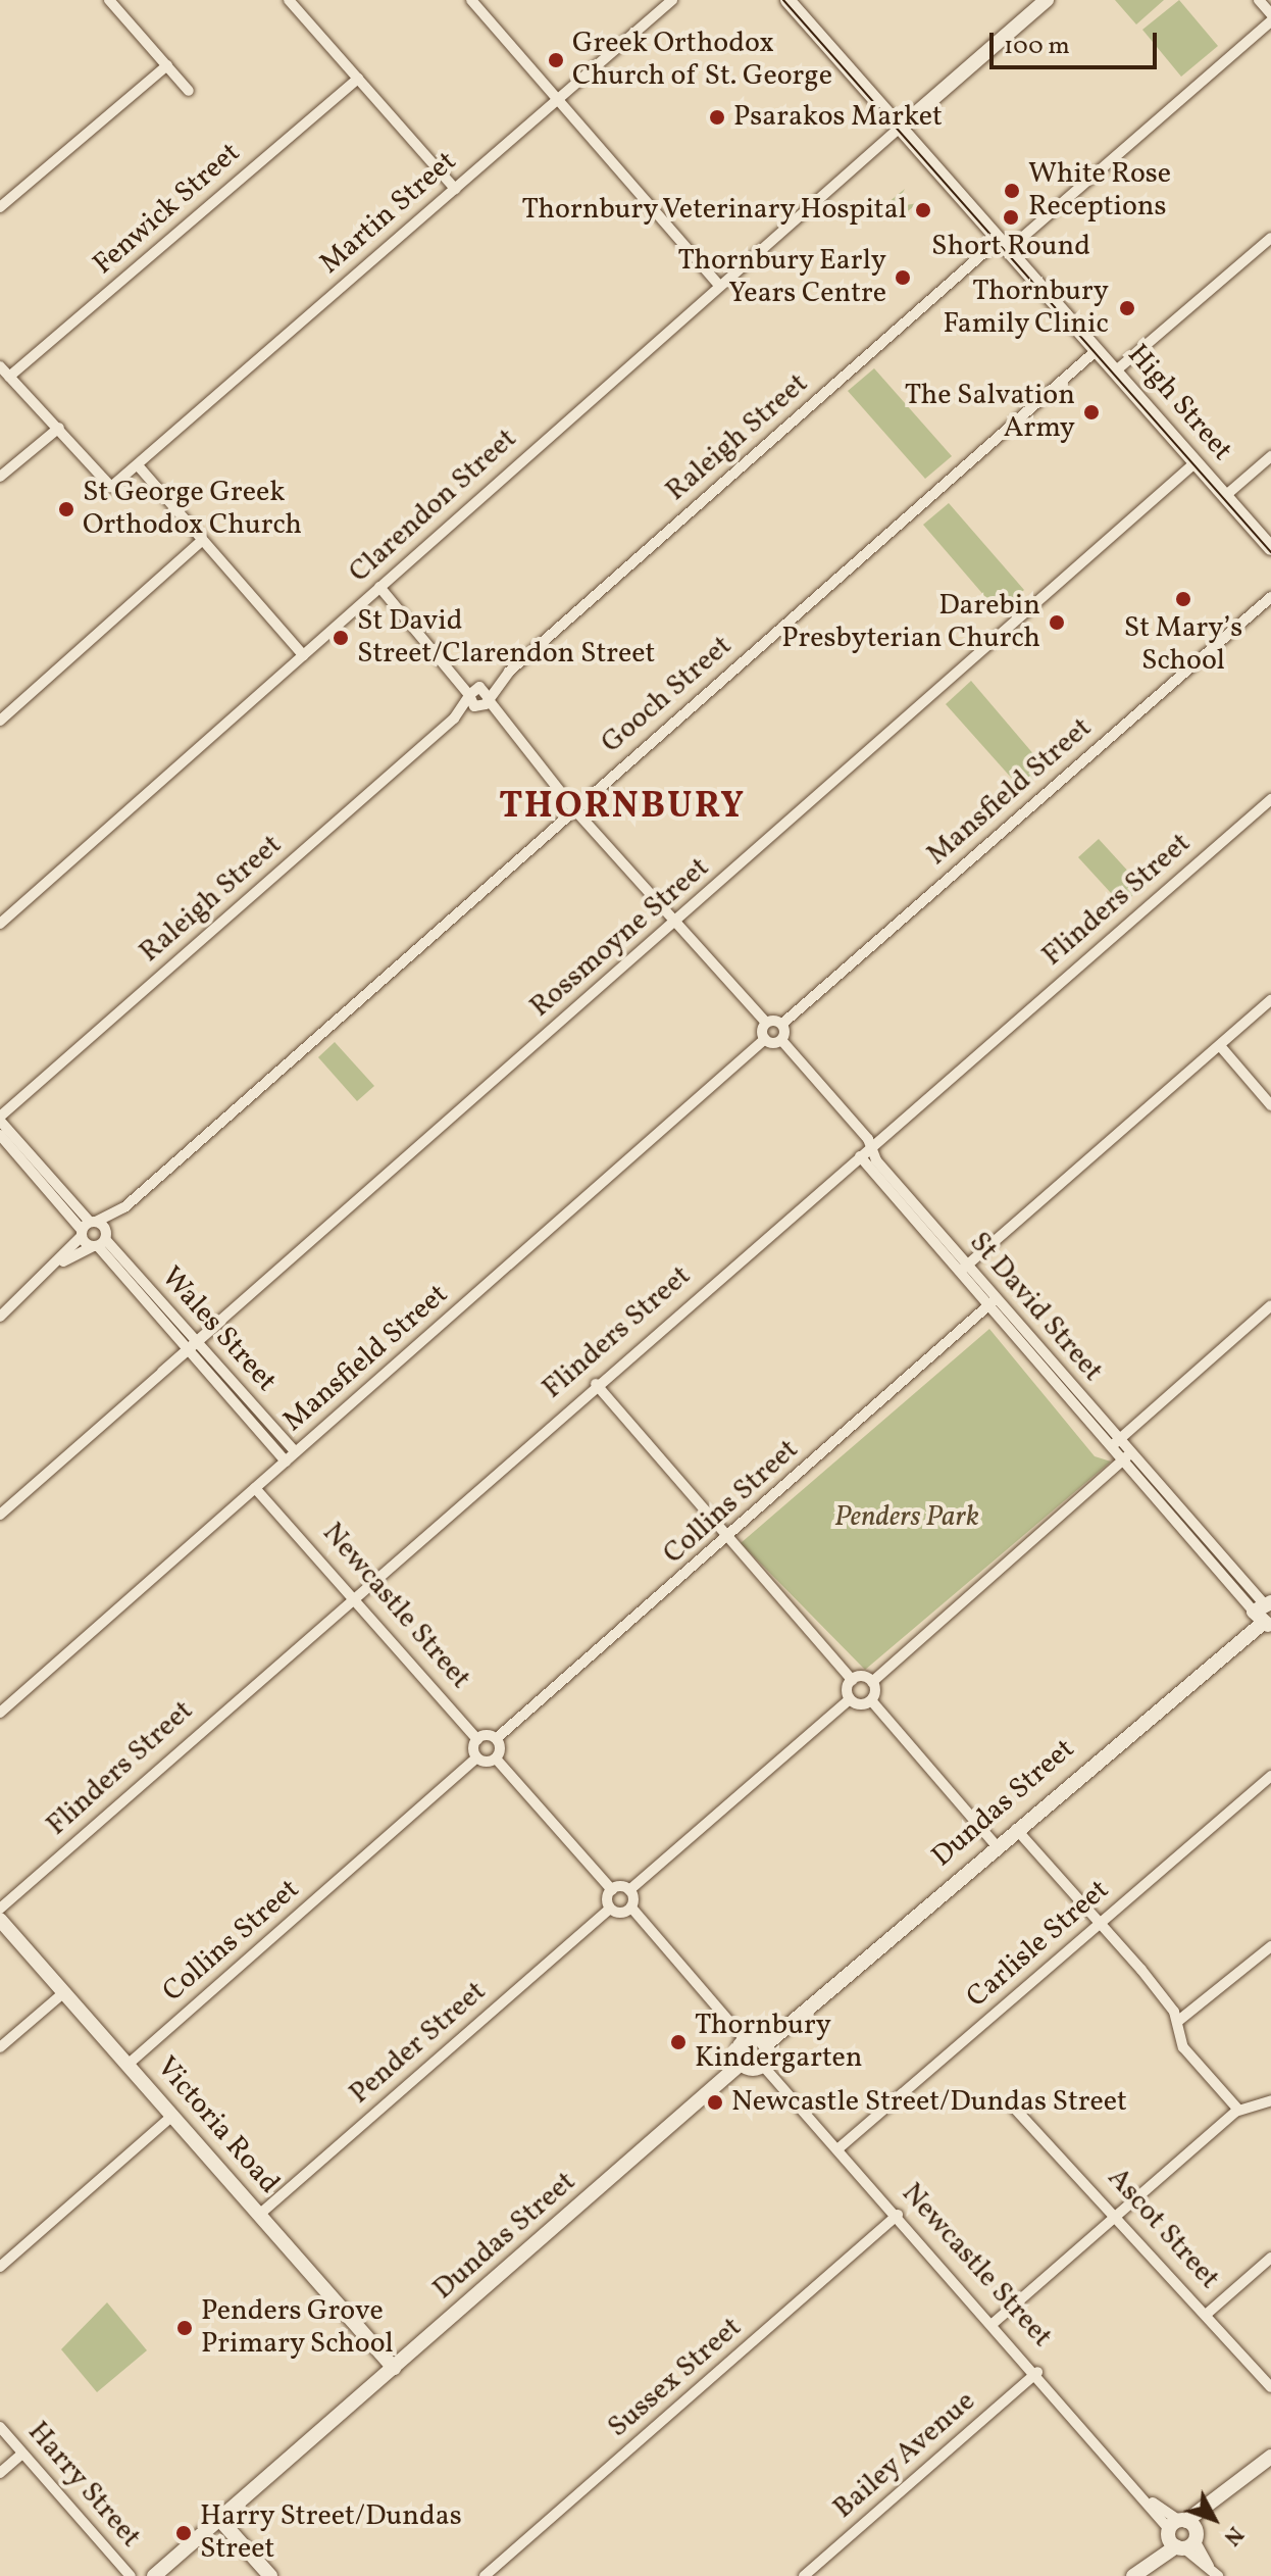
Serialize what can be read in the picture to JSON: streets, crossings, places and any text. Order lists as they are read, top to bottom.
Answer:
{
  "streets": {
    "street": [
      "Fenwick Street",
      "Martin Street",
      "High Street",
      "Raleigh Street",
      "Clarendon Street",
      "Gooch Street",
      "Mansfield Street",
      "Flinders Street",
      "Rossmoyne Street",
      "St David Street",
      "Wales Street",
      "Collins Street",
      "Newcastle Street",
      "Dundas Street",
      "Carlisle Street",
      "Pender Street",
      "Victoria Road",
      "Ascot Street",
      "Sussex Street",
      "Bailey Avenue",
      "Harry Street"
    ]
  },
  "crossings": [
    ["High Street", "Raleigh Street"],
    ["High Street", "Clarendon Street"],
    ["High Street", "Gooch Street"],
    ["High Street", "Rossmoyne Street"],
    ["Gooch Street", "Wales Street"],
    ["Mansfield Street", "Wales Street"],
    ["Mansfield Street", "Newcastle Street"],
    ["Flinders Street", "St David Street"],
    ["Flinders Street", "Newcastle Street"],
    ["Rossmoyne Street", "Wales Street"],
    ["St David Street", "Collins Street"],
    ["St David Street", "Dundas Street"],
    ["Collins Street", "Victoria Road"],
    ["Newcastle Street", "Carlisle Street"],
    ["Newcastle Street", "Sussex Street"],
    ["Newcastle Street", "Bailey Avenue"],
    ["Dundas Street", "Victoria Road"],
    ["Pender Street", "Victoria Road"]
  ],
  "districts": ["THORNBURY"],
  "parks": ["Penders Park"],
  "places": [
    "Greek Orthodox Church of St. George",
    "Psarakos Market",
    "White Rose Receptions",
    "Thornbury Veterinary Hospital",
    "Short Round",
    "Thornbury Early Years Centre",
    "Thornbury Family Clinic",
    "The Salvation Army",
    "St George Greek Orthodox Church",
    "St Mary’s School",
    "Darebin Presbyterian Church",
    "St David Street/Clarendon Street",
    "Thornbury Kindergarten",
    "Newcastle Street/Dundas Street",
    "Penders Grove Primary School",
    "Harry Street/Dundas Street"
  ],
  "scale_bar": "100 m",
  "north": "bottom right"
}
